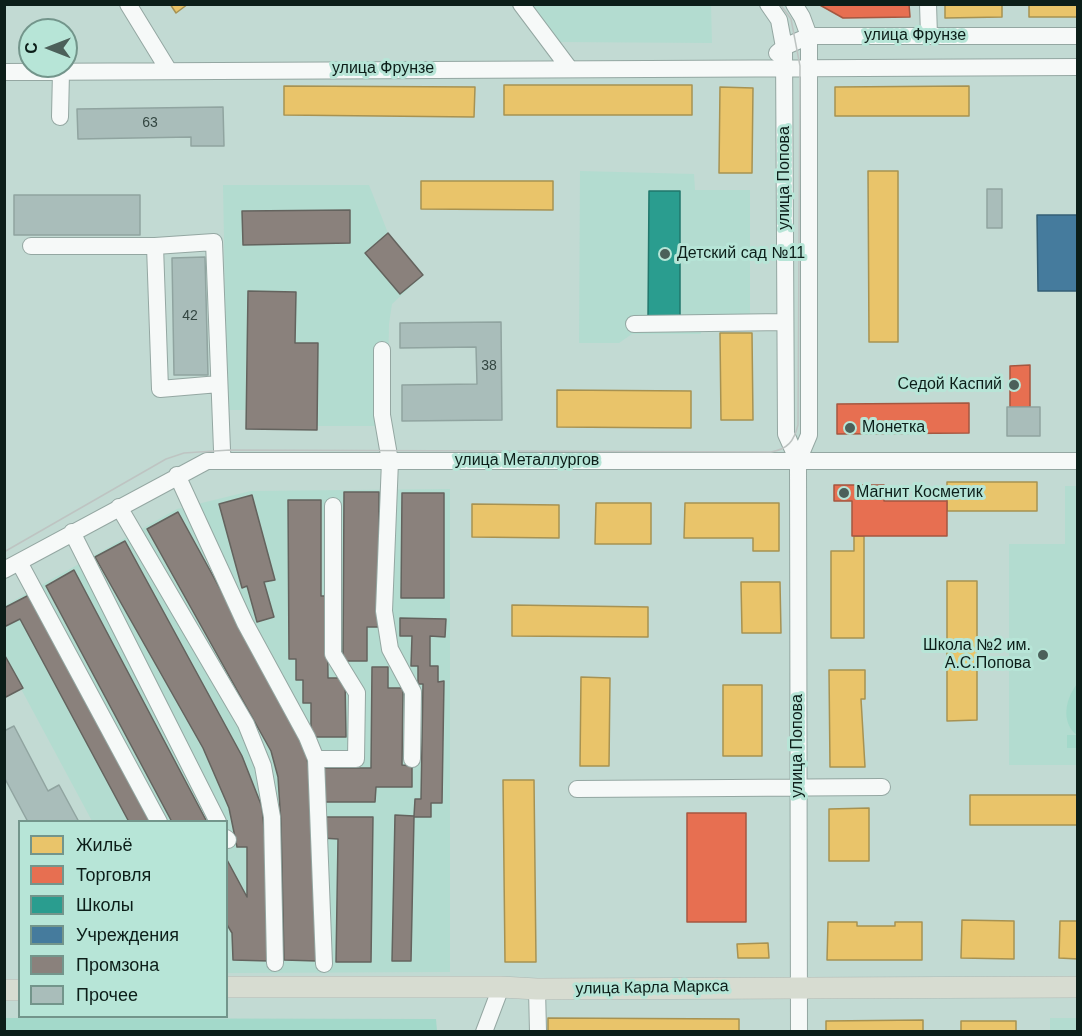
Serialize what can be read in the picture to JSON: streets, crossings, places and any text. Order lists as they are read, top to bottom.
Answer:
{
  "streets": {
    "main road": ["улица Карла Маркса"],
    "street": ["улица Фрунзе", "улица Попова", "улица Металлургов"]
  },
  "crossings": [
    ["улица Фрунзе", "улица Попова"],
    ["улица Попова", "улица Металлургов"],
    ["улица Попова", "улица Карла Маркса"]
  ],
  "places": [
    "Детский сад №11",
    "Седой Каспий",
    "Монетка",
    "Магнит Косметик",
    "Школа №2 им. А.С.Попова"
  ],
  "house_numbers": ["63", "42", "38"],
  "legend": [
    "Жильё",
    "Торговля",
    "Школы",
    "Учреждения",
    "Промзона",
    "Прочее"
  ],
  "north": "left"
}
